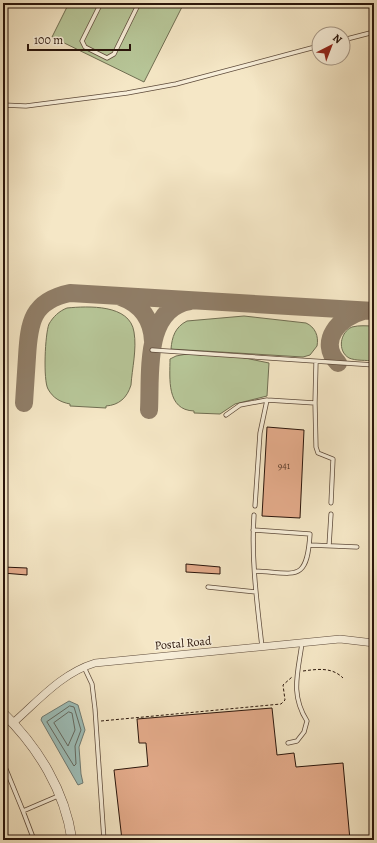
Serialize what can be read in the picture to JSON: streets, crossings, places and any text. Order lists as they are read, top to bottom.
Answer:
{
  "streets": {
    "street": ["Postal Road"]
  },
  "house_numbers": ["941"],
  "scale_bar": "100 m",
  "north": "top right"
}
